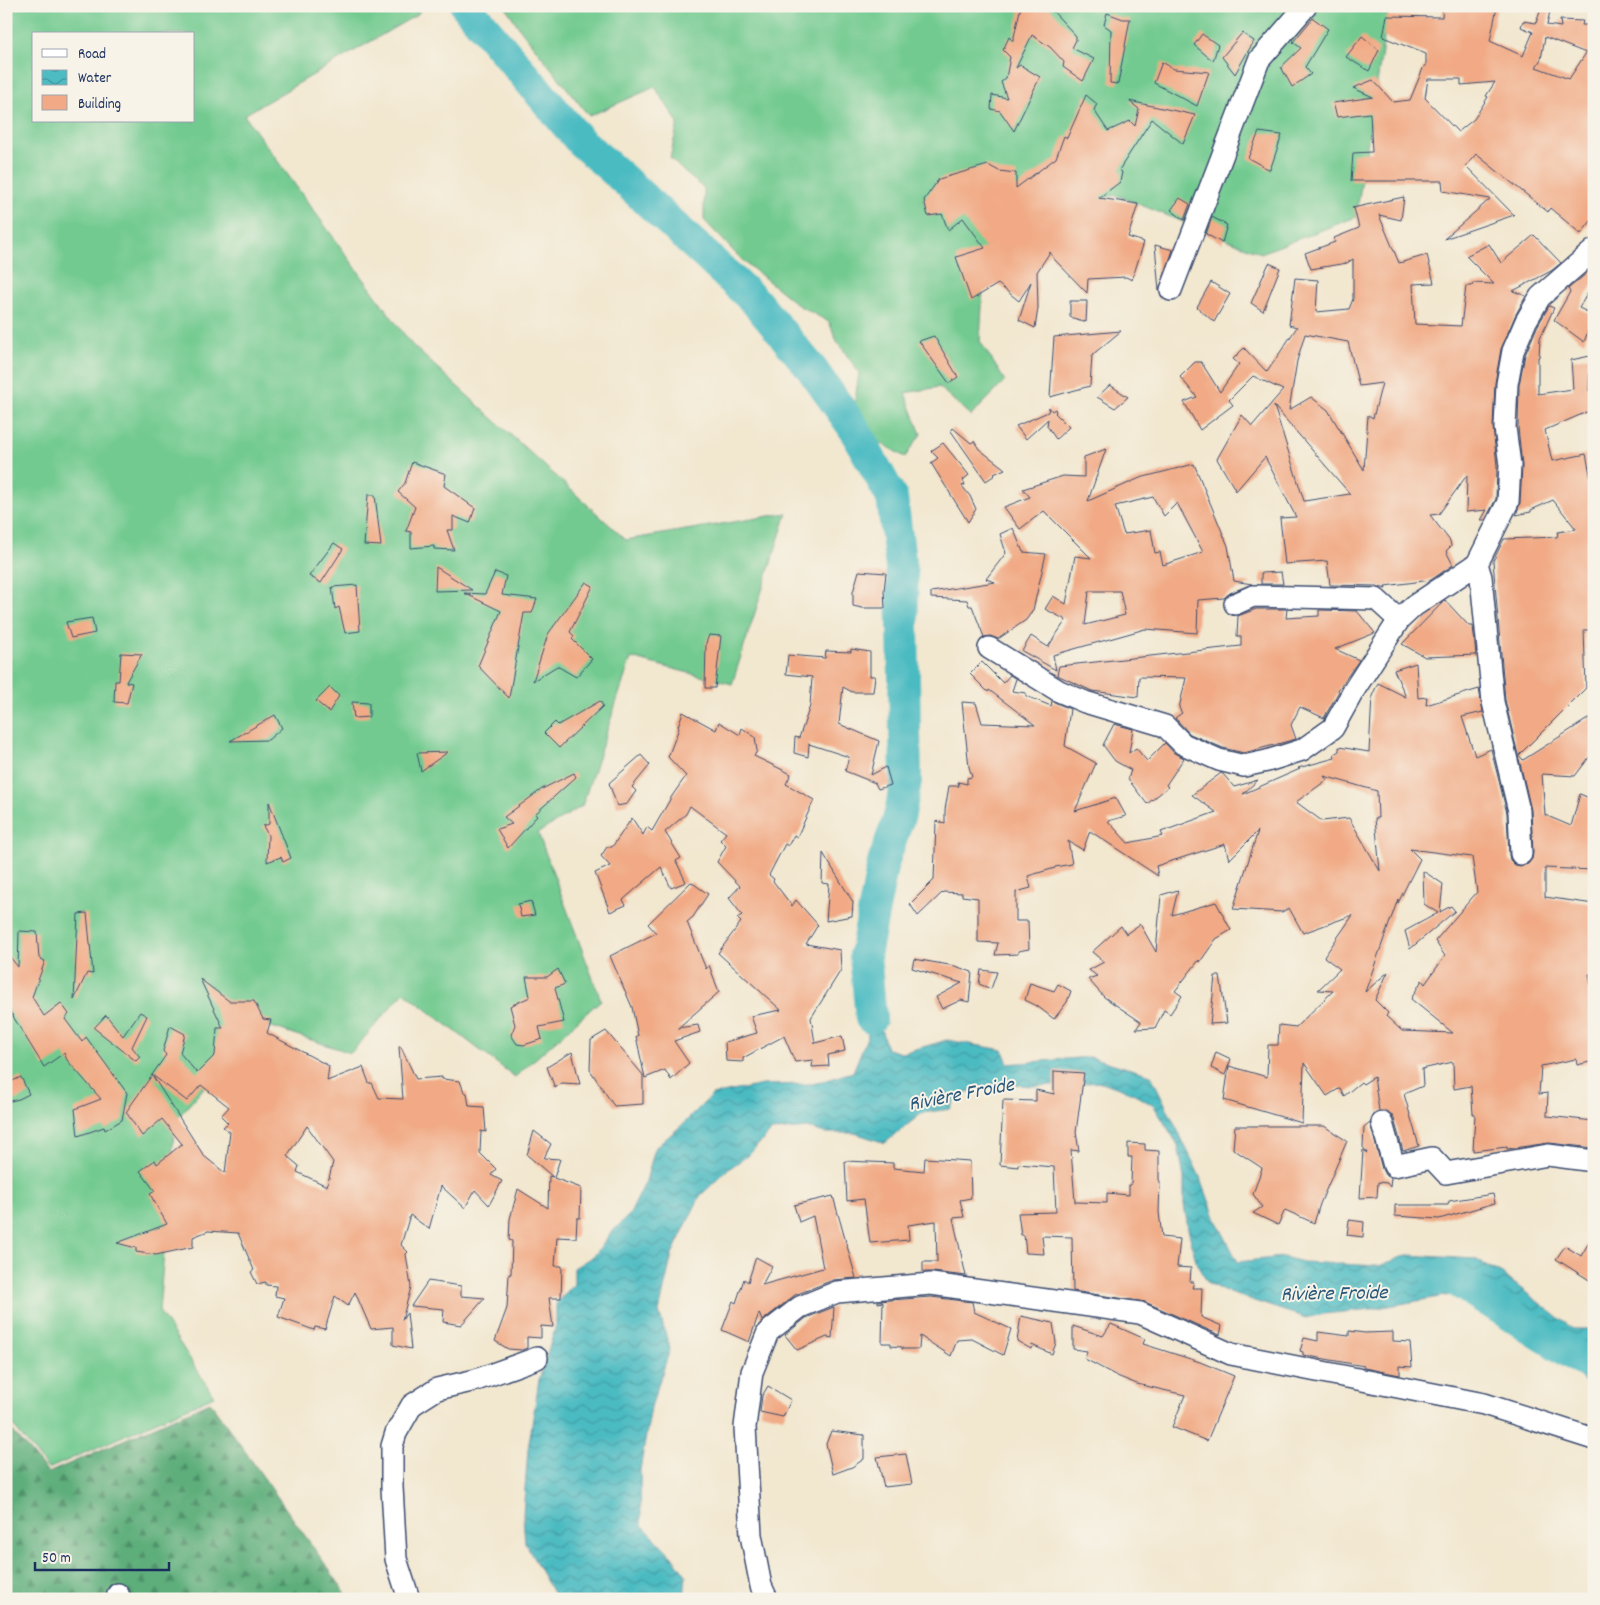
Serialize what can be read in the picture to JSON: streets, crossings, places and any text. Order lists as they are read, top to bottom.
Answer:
{
  "water": ["Rivière Froide"],
  "legend": ["Road", "Water", "Building"],
  "scale_bar": "50 m"
}
